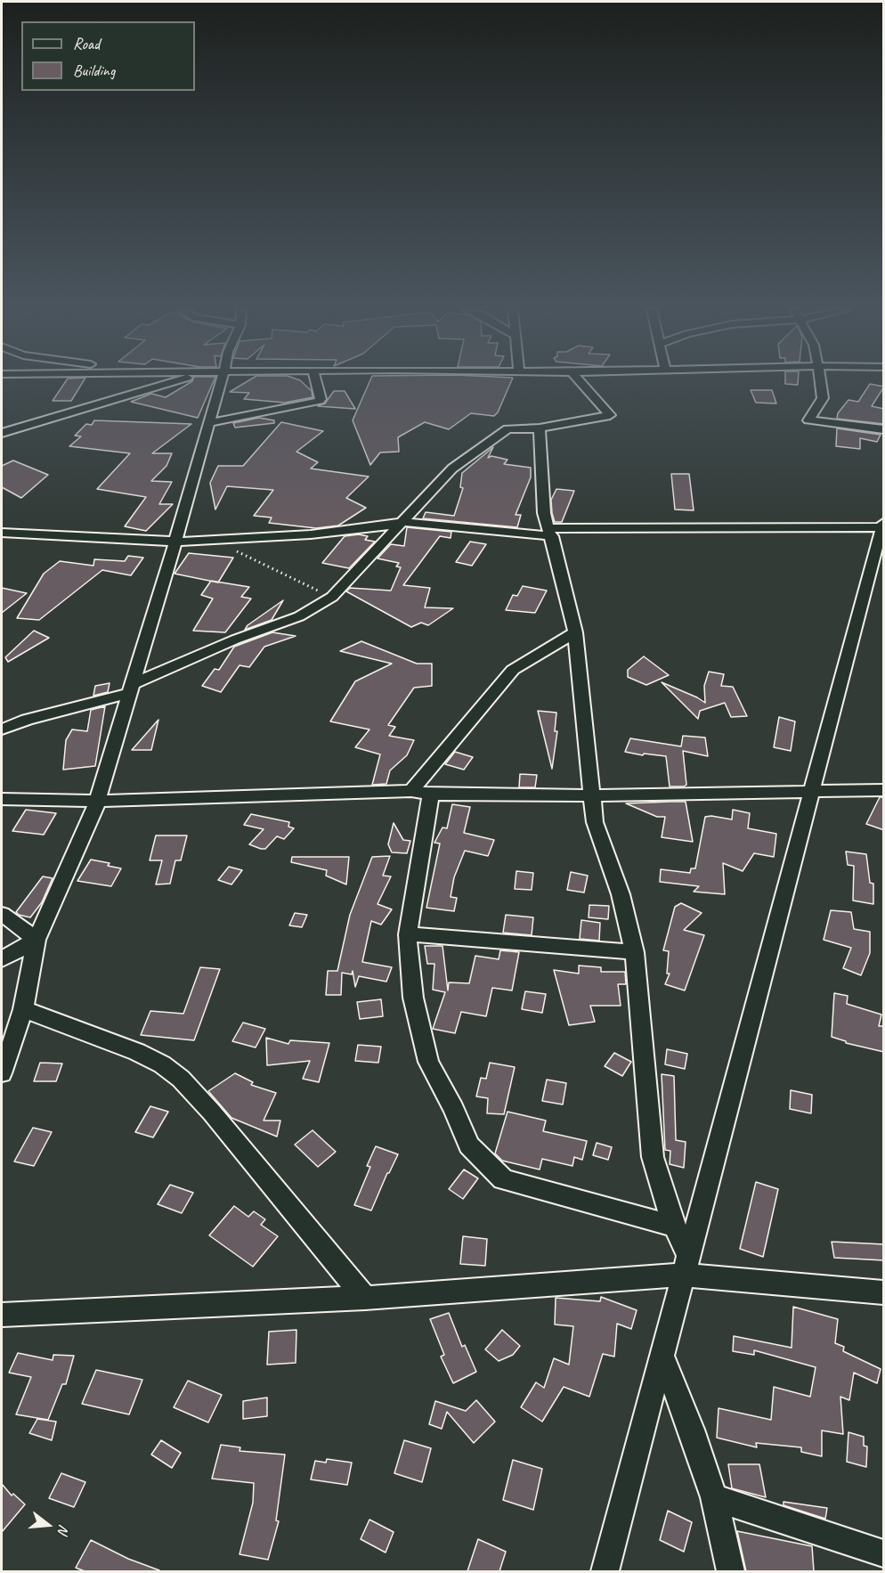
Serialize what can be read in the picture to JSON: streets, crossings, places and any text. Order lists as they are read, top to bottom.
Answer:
{
  "legend": ["Road", "Building"],
  "north": "right"
}
